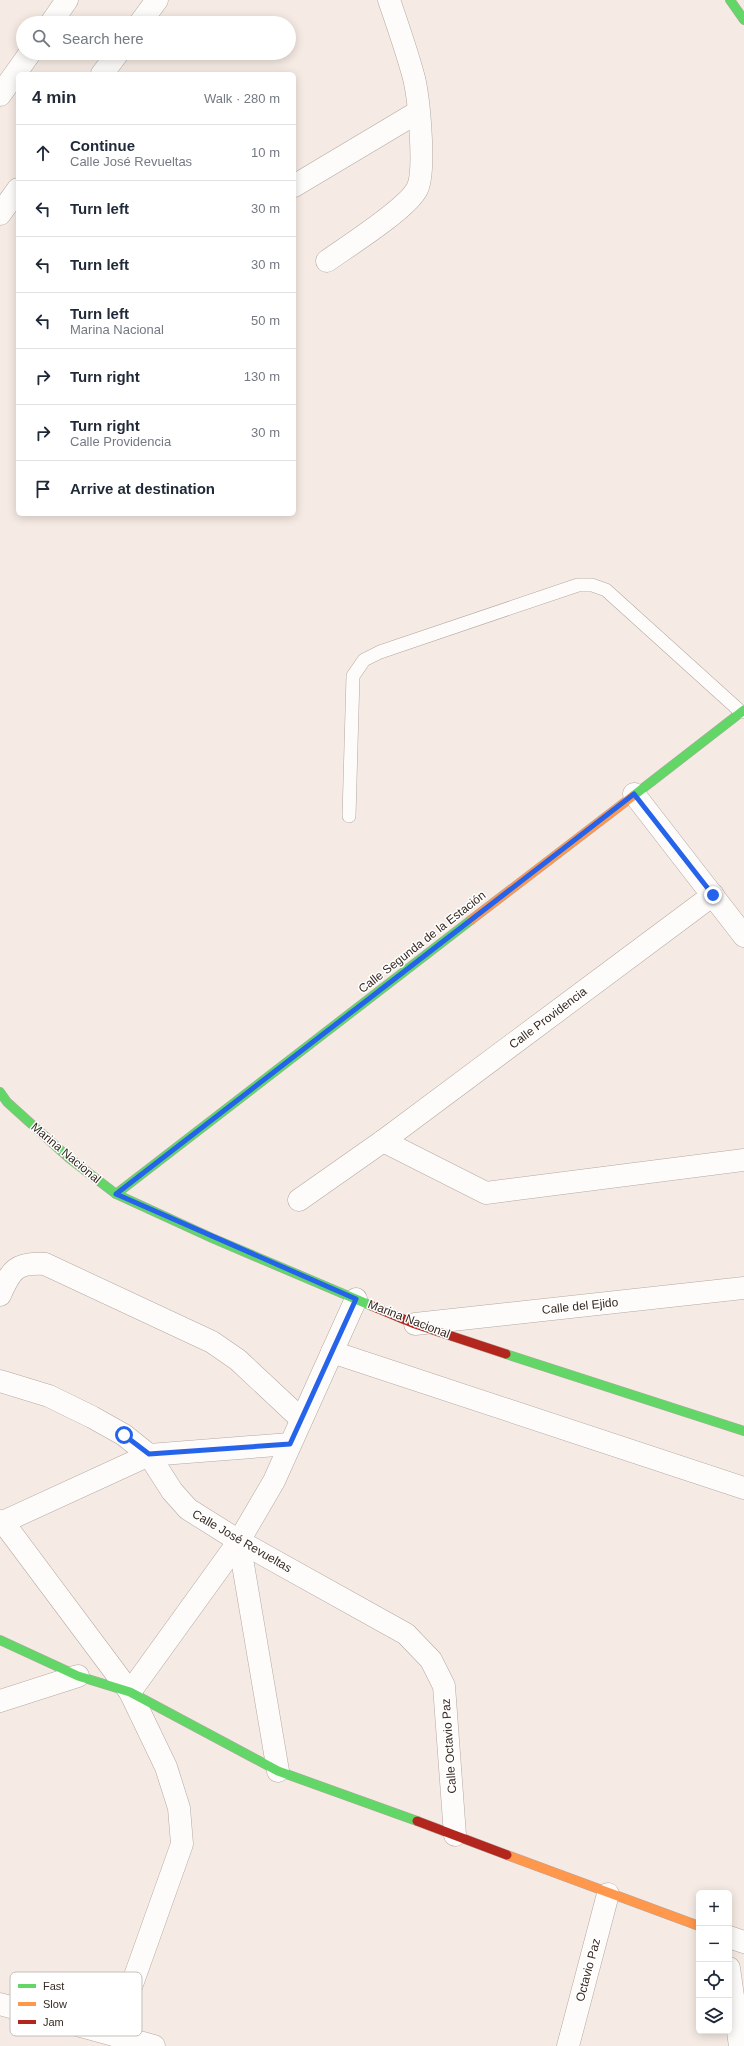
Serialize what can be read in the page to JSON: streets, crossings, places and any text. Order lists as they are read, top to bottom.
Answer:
{
  "streets": {
    "street": [
      "Calle Segunda de la Estación",
      "Calle Providencia",
      "Marina Nacional",
      "Calle del Ejido",
      "Calle José Revueltas",
      "Calle Octavio Paz",
      "Octavio Paz"
    ]
  },
  "crossings": [
    ["Calle Segunda de la Estación", "Marina Nacional"],
    ["Marina Nacional", "Calle del Ejido"],
    ["Calle José Revueltas", "Calle Octavio Paz"]
  ],
  "legend": ["Fast", "Slow", "Jam"],
  "page": {
    "search": "Search here",
    "heading": ["4 min", "Walk · 280 m"],
    "list": [
      ["Continue", "Calle José Revueltas", "10 m"],
      ["Turn left", "30 m"],
      ["Turn left", "30 m"],
      ["Turn left", "Marina Nacional", "50 m"],
      ["Turn right", "130 m"],
      ["Turn right", "Calle Providencia", "30 m"],
      "Arrive at destination"
    ],
    "map_buttons": ["+", "−"]
  }
}
